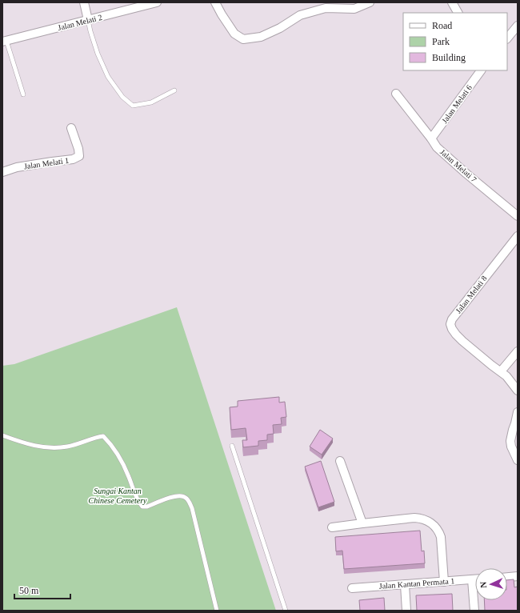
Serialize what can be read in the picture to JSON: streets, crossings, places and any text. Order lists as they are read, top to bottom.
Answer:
{
  "streets": {
    "street": [
      "Jalan Melati 2",
      "Jalan Melati 6",
      "Jalan Melati 1",
      "Jalan Melati 7",
      "Jalan Melati 8",
      "Jalan Kantan Permata 1"
    ]
  },
  "crossings": [
    ["Jalan Melati 6", "Jalan Melati 7"]
  ],
  "parks": ["Sungai Kantan Chinese Cemetery"],
  "legend": ["Road", "Park", "Building"],
  "scale_bar": "50 m",
  "north": "left"
}
